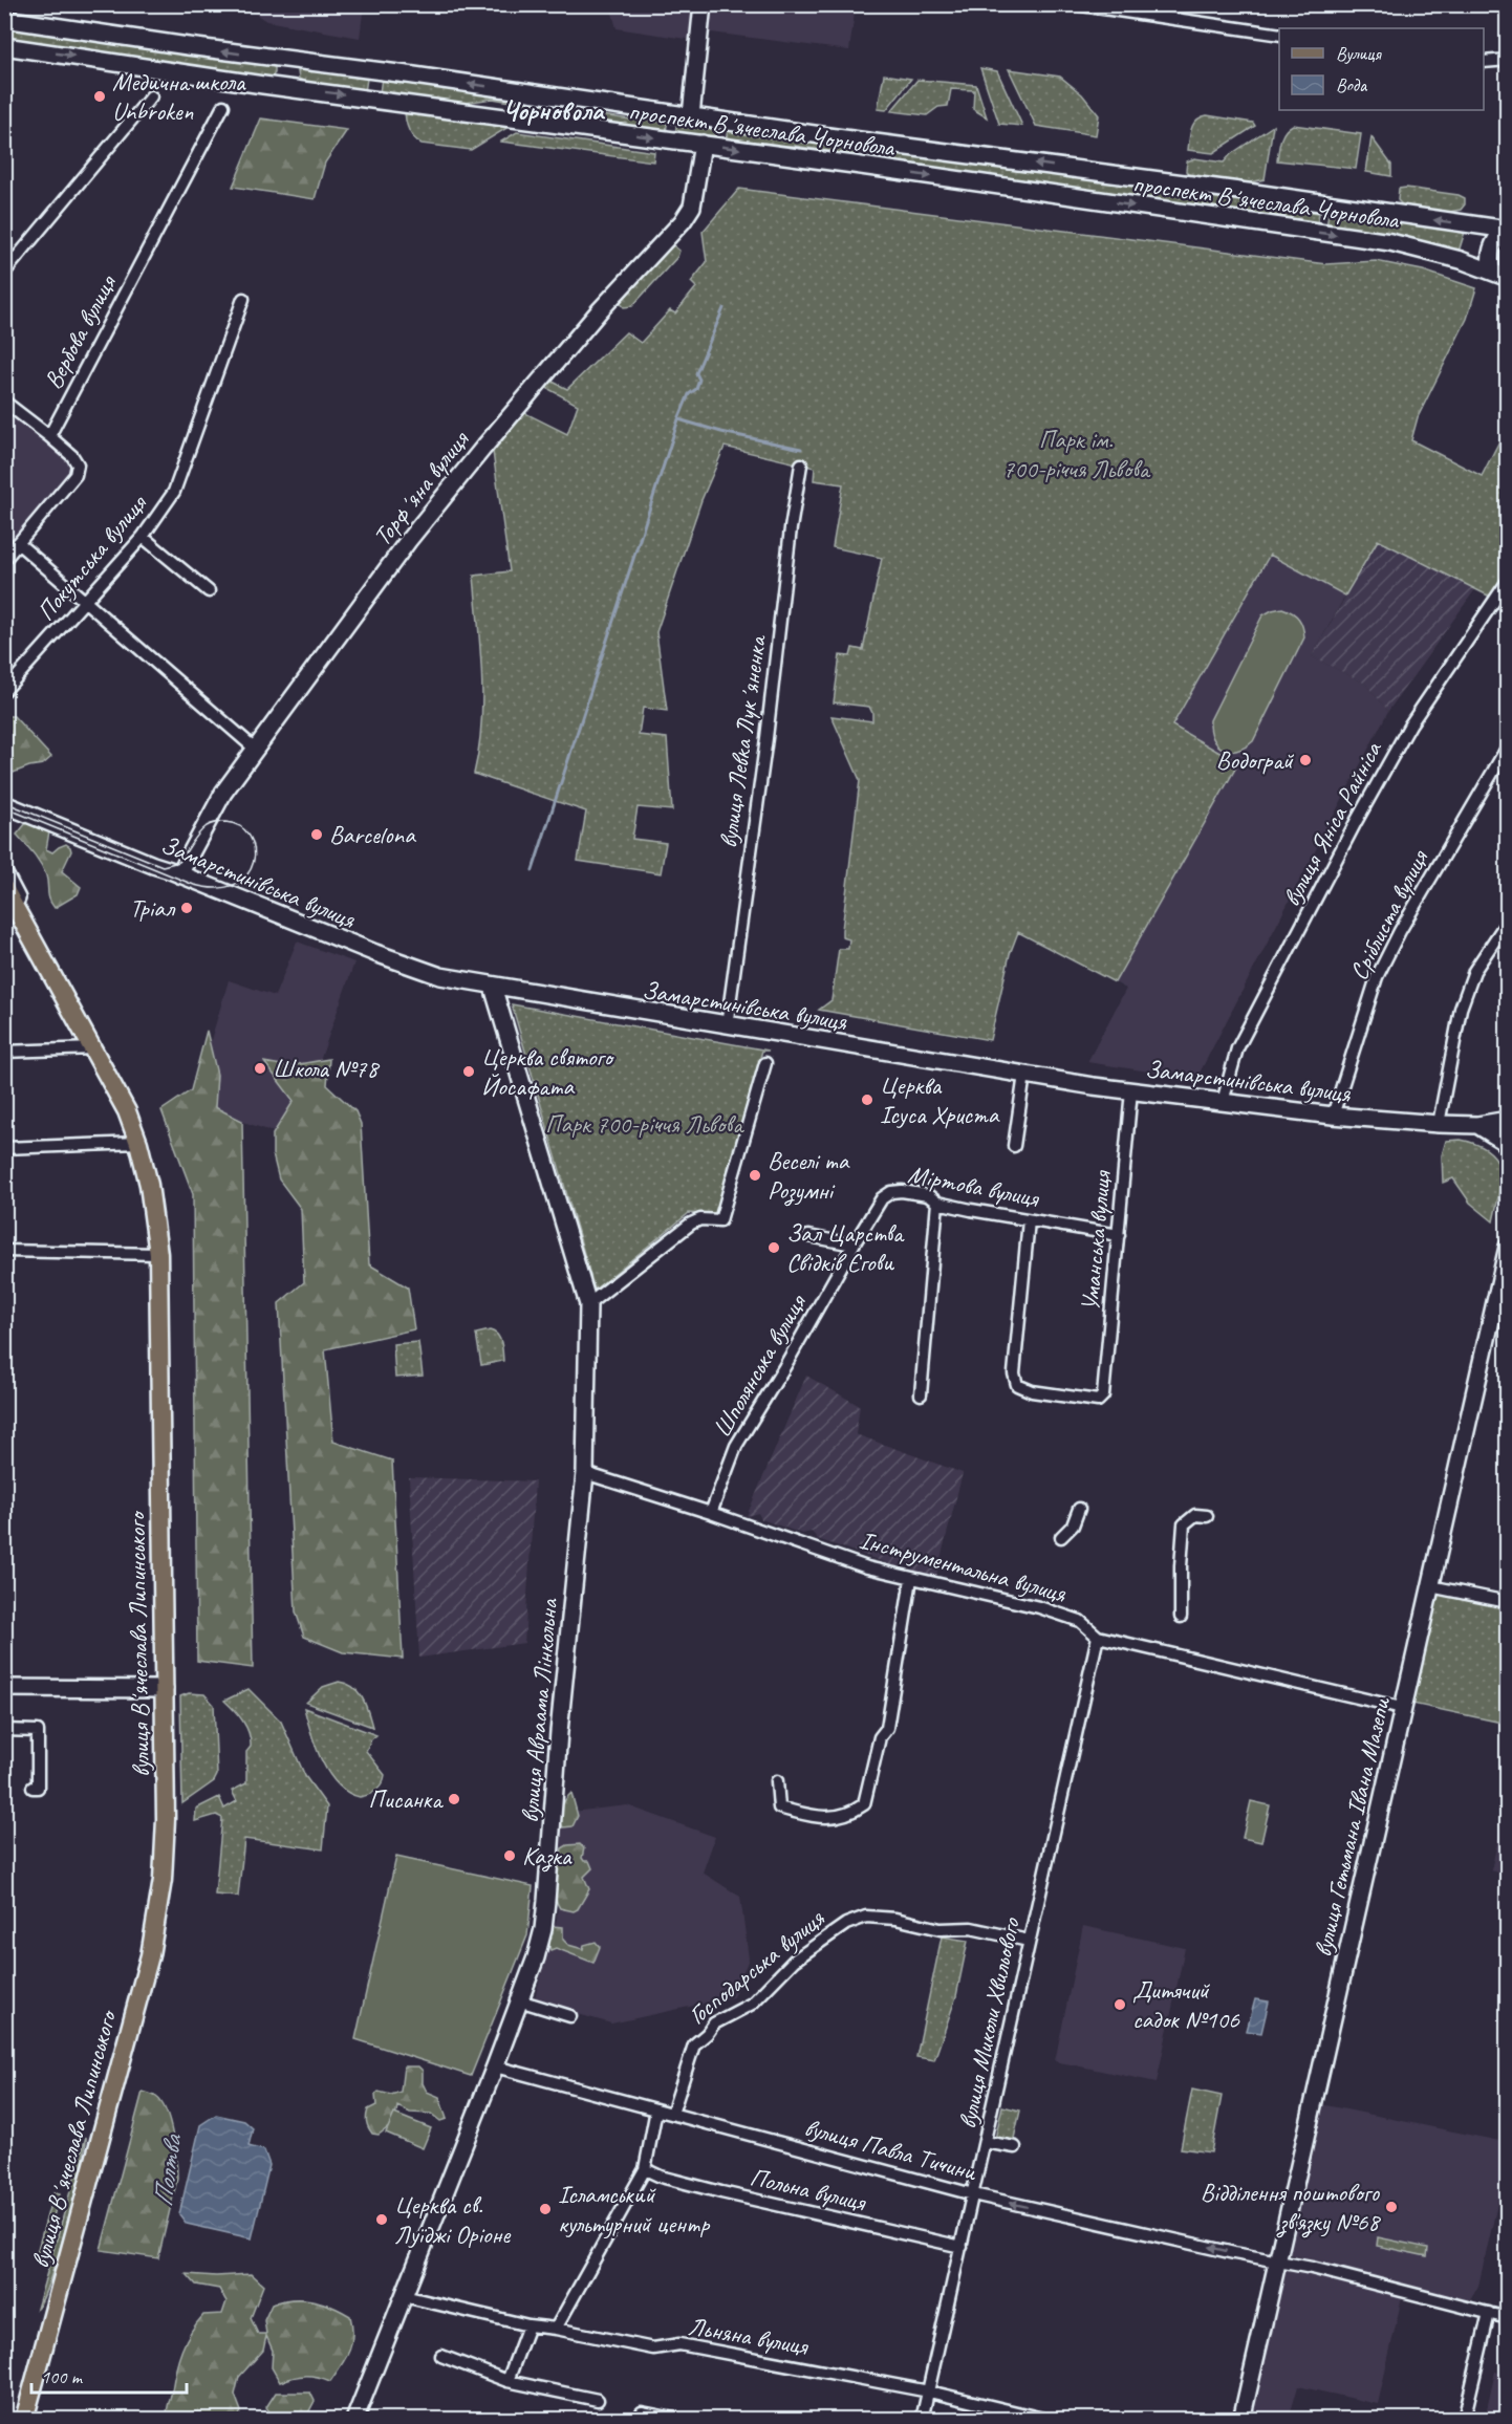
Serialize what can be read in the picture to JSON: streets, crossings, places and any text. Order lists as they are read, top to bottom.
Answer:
{
  "streets": {
    "main road": [
      "проспект Вʼячеслава Чорновола",
      "Торфʼяна вулиця",
      "Замарстинівська вулиця",
      "вулиця Вʼячеслава Липинського",
      "вулиця Авраама Лінкольна",
      "вулиця Гетьмана Івана Мазепи"
    ],
    "street": [
      "Вербова вулиця",
      "Покутська вулиця",
      "вулиця Левка Лукʼяненка",
      "вулиця Яніса Райніса",
      "Сріблиста вулиця",
      "Міртова вулиця",
      "Уманська вулиця",
      "Шполянська вулиця",
      "Інструментальна вулиця",
      "Господарська вулиця",
      "вулиця Миколи Хвильового",
      "вулиця Павла Тичини",
      "Польна вулиця",
      "Льняна вулиця"
    ]
  },
  "crossings": [
    ["проспект Вʼячеслава Чорновола", "Торфʼяна вулиця"],
    ["Торфʼяна вулиця", "Замарстинівська вулиця"],
    ["вулиця Левка Лукʼяненка", "Замарстинівська вулиця"],
    ["вулиця Яніса Райніса", "Замарстинівська вулиця"],
    ["Замарстинівська вулиця", "Сріблиста вулиця"],
    ["Замарстинівська вулиця", "Уманська вулиця"],
    ["Замарстинівська вулиця", "вулиця Авраама Лінкольна"],
    ["Міртова вулиця", "Уманська вулиця"],
    ["Міртова вулиця", "Шполянська вулиця"],
    ["Шполянська вулиця", "Інструментальна вулиця"],
    ["Інструментальна вулиця", "вулиця Авраама Лінкольна"],
    ["Інструментальна вулиця", "вулиця Гетьмана Івана Мазепи"],
    ["Інструментальна вулиця", "вулиця Миколи Хвильового"],
    ["вулиця Авраама Лінкольна", "вулиця Павла Тичини"],
    ["вулиця Авраама Лінкольна", "Льняна вулиця"],
    ["вулиця Гетьмана Івана Мазепи", "вулиця Павла Тичини"],
    ["Господарська вулиця", "вулиця Миколи Хвильового"],
    ["Господарська вулиця", "вулиця Павла Тичини"],
    ["вулиця Миколи Хвильового", "вулиця Павла Тичини"],
    ["вулиця Миколи Хвильового", "Польна вулиця"],
    ["вулиця Миколи Хвильового", "Льняна вулиця"]
  ],
  "districts": ["Чорновола"],
  "water": ["Полтва"],
  "parks": ["Парк ім. 700-річчя Львова", "Парк 700-річчя Львова"],
  "places": [
    "Медична школа Unbroken",
    "Водограй",
    "Barcelona",
    "Тріал",
    "Школа №78",
    "Церква святого Йосафата",
    "Церква Ісуса Христа",
    "Веселі та Розумні",
    "Зал Царства Свідків Єгови",
    "Писанка",
    "Казка",
    "Дитячий садок №106",
    "Відділення поштового зв'язку №68",
    "Ісламський культурний центр",
    "Церква св. Луїджі Оріоне"
  ],
  "legend": ["Вулиця", "Вода"],
  "scale_bar": "100 m"
}
